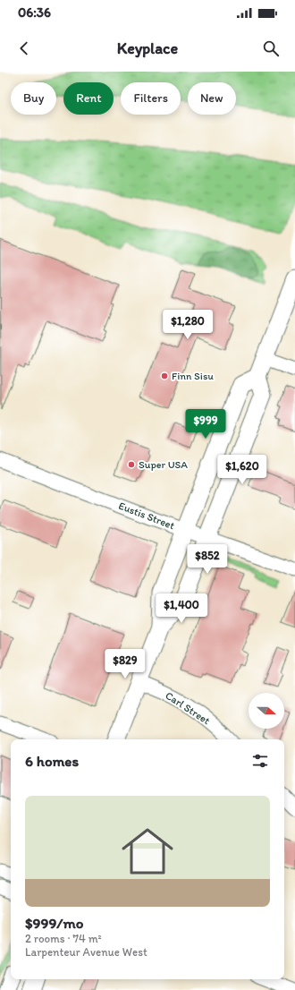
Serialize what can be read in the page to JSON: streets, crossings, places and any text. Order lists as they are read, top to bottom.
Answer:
{
  "streets": {
    "street": ["Eustis Street", "Carl Street"]
  },
  "places": ["Finn Sisu", "Super USA"],
  "north": "right",
  "page": {
    "status": "06:36",
    "header": "Keyplace",
    "chip": [
      "Buy",
      "Rent",
      "Filters",
      "New"
    ],
    "price": [
      "$1,280",
      "$999",
      "$1,620",
      "$852",
      "$1,400",
      "$829"
    ],
    "heading": "6 homes",
    "list": [
      {
        "name": "$999/mo",
        "note": "2 rooms · 74 m² · Larpenteur Avenue West"
      }
    ]
  }
}
